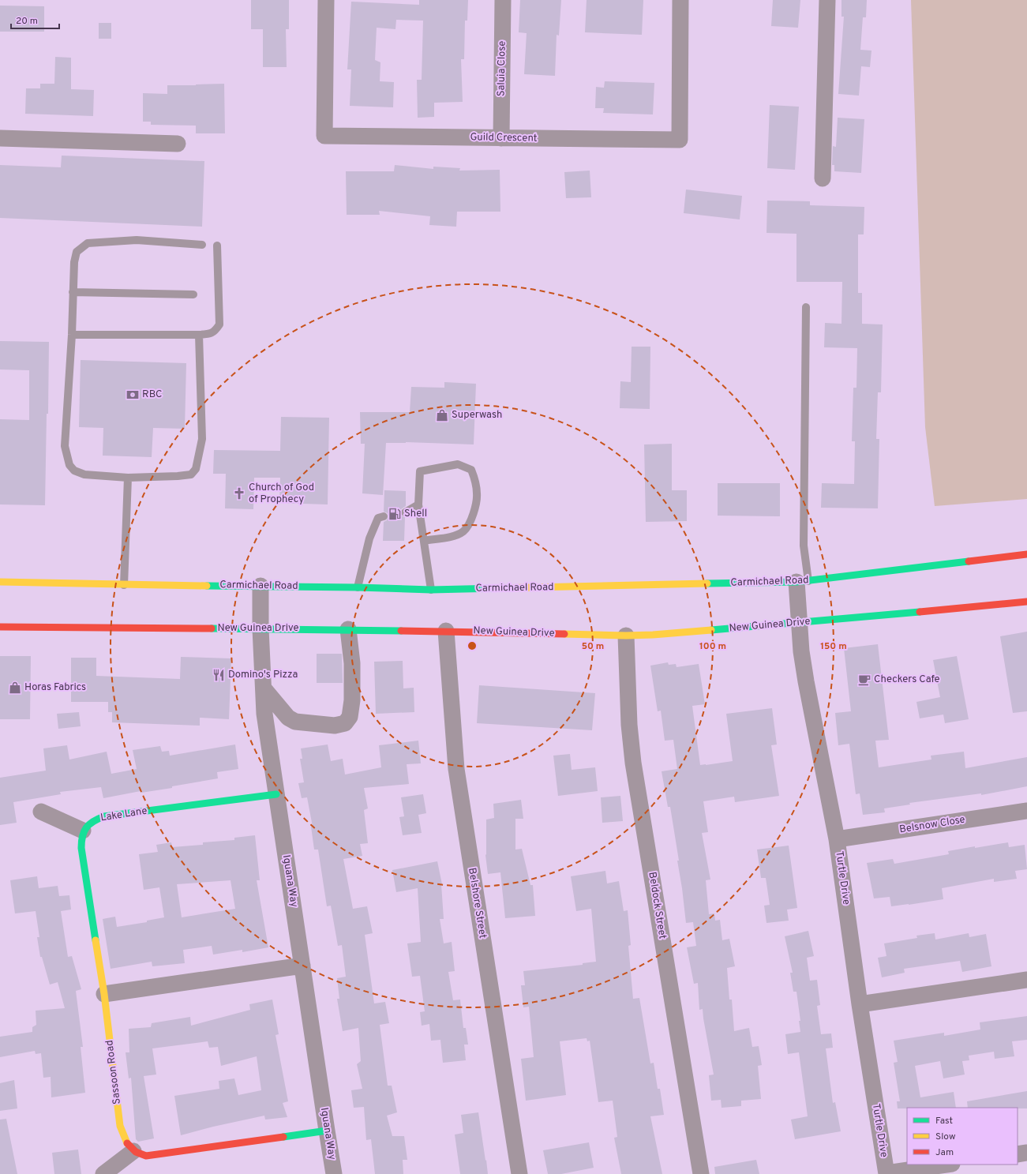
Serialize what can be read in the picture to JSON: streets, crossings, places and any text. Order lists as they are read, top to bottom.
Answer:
{
  "streets": {
    "street": [
      "Saluia Close",
      "Guild Crescent",
      "Carmichael Road",
      "New Guinea Drive",
      "Lake Lane",
      "Belsnow Close",
      "Turtle Drive",
      "Iguana Way",
      "Belshore Street",
      "Beldock Street",
      "Sassoon Road"
    ]
  },
  "crossings": [
    ["Saluia Close", "Guild Crescent"],
    ["Carmichael Road", "Turtle Drive"],
    ["Carmichael Road", "Iguana Way"],
    ["New Guinea Drive", "Turtle Drive"],
    ["New Guinea Drive", "Iguana Way"],
    ["New Guinea Drive", "Belshore Street"],
    ["New Guinea Drive", "Beldock Street"],
    ["Lake Lane", "Iguana Way"],
    ["Belsnow Close", "Turtle Drive"]
  ],
  "places": {
    "bank": ["RBC"],
    "shop": ["Superwash", "Horas Fabrics"],
    "church": ["Church of God of Prophecy"],
    "fuel station": ["Shell"],
    "restaurant": ["Domino's Pizza"],
    "cafe": ["Checkers Cafe"]
  },
  "legend": ["Fast", "Slow", "Jam"],
  "scale_bar": "20 m",
  "rings": ["50 m", "100 m", "150 m"]
}
